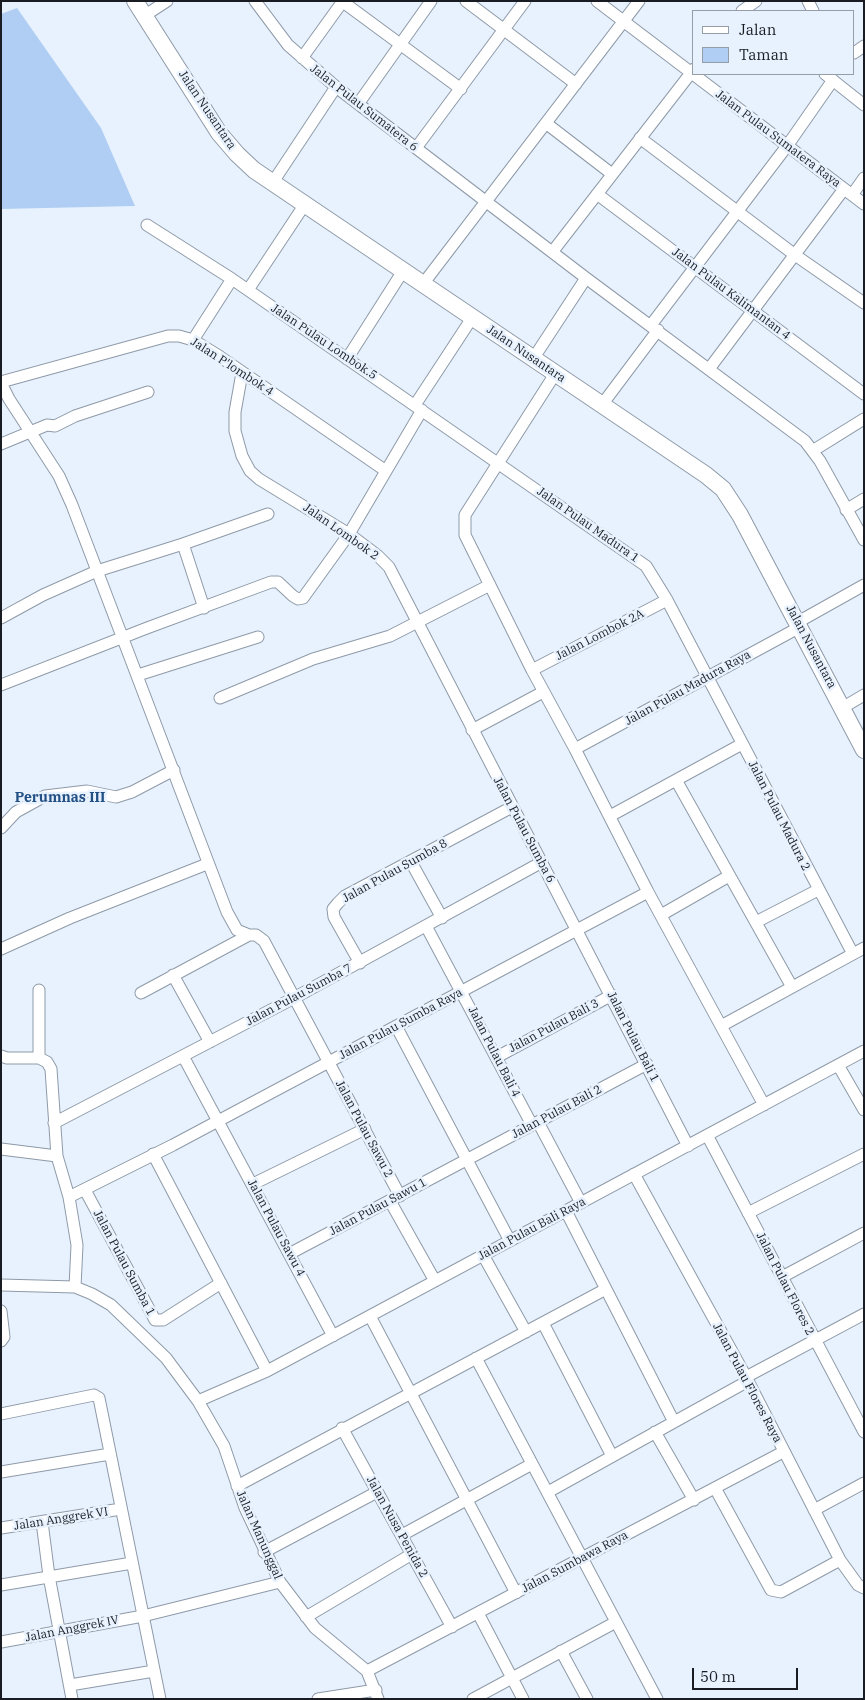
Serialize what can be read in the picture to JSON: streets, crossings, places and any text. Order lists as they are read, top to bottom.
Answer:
{
  "streets": {
    "street": [
      "Jalan Pulau Sumatera 6",
      "Jalan Nusantara",
      "Jalan Pulau Sumatera Raya",
      "Jalan Pulau Kalimantan 4",
      "Jalan Pulau Lombok.5",
      "Jalan P'lombok 4",
      "Jalan Pulau Madura 1",
      "Jalan Lombok 2",
      "Jalan Lombok 2A",
      "Jalan Pulau Madura Raya",
      "Jalan Pulau Madura 2",
      "Jalan Pulau Sumba 6",
      "Jalan Pulau Sumba 8",
      "Jalan Pulau Sumba 7",
      "Jalan Pulau Sumba Raya",
      "Jalan Pulau Bali 3",
      "Jalan Pulau Bali 1",
      "Jalan Pulau Bali 4",
      "Jalan Pulau Bali 2",
      "Jalan Pulau Sawu 2",
      "Jalan Pulau Sawu 1",
      "Jalan Pulau Sawu 4",
      "Jalan Pulau Bali Raya",
      "Jalan Pulau Sumba 1",
      "Jalan Pulau Flores 2",
      "Jalan Pulau Flores Raya",
      "Jalan Anggrek VI",
      "Jalan Nusa Penida 2",
      "Jalan Manunggal",
      "Jalan Sumbawa Raya",
      "Jalan Anggrek IV"
    ]
  },
  "crossings": [
    ["Jalan Nusantara", "Jalan Pulau Madura Raya"],
    ["Jalan Pulau Lombok.5", "Jalan Pulau Madura 1"],
    ["Jalan P'lombok 4", "Jalan Lombok 2"],
    ["Jalan P'lombok 4", "Jalan Pulau Sawu 2"],
    ["Jalan Pulau Madura 1", "Jalan Lombok 2A"],
    ["Jalan Pulau Madura 1", "Jalan Pulau Madura Raya"],
    ["Jalan Pulau Madura 1", "Jalan Pulau Madura 2"],
    ["Jalan Lombok 2", "Jalan Pulau Sumba 6"],
    ["Jalan Pulau Madura Raya", "Jalan Pulau Madura 2"],
    ["Jalan Pulau Sumba 6", "Jalan Pulau Sumba 8"],
    ["Jalan Pulau Sumba 6", "Jalan Pulau Sumba 7"],
    ["Jalan Pulau Sumba 6", "Jalan Pulau Sumba Raya"],
    ["Jalan Pulau Sumba 6", "Jalan Pulau Bali 1"],
    ["Jalan Pulau Sumba 8", "Jalan Pulau Sumba 7"],
    ["Jalan Pulau Sumba 7", "Jalan Pulau Bali 4"],
    ["Jalan Pulau Sumba 7", "Jalan Pulau Sawu 2"],
    ["Jalan Pulau Sumba 7", "Jalan Pulau Sawu 4"],
    ["Jalan Pulau Sumba Raya", "Jalan Pulau Bali 1"],
    ["Jalan Pulau Sumba Raya", "Jalan Pulau Bali 4"],
    ["Jalan Pulau Sumba Raya", "Jalan Pulau Sawu 2"],
    ["Jalan Pulau Sumba Raya", "Jalan Pulau Sawu 4"],
    ["Jalan Pulau Sumba Raya", "Jalan Pulau Sumba 1"],
    ["Jalan Pulau Bali 3", "Jalan Pulau Bali 1"],
    ["Jalan Pulau Bali 3", "Jalan Pulau Bali 4"],
    ["Jalan Pulau Bali 1", "Jalan Pulau Bali 2"],
    ["Jalan Pulau Bali 1", "Jalan Pulau Bali Raya"],
    ["Jalan Pulau Bali 4", "Jalan Pulau Bali 2"],
    ["Jalan Pulau Bali 4", "Jalan Pulau Bali Raya"],
    ["Jalan Pulau Bali 2", "Jalan Pulau Sawu 1"],
    ["Jalan Pulau Sawu 2", "Jalan Pulau Sawu 1"],
    ["Jalan Pulau Sawu 2", "Jalan Pulau Bali Raya"],
    ["Jalan Pulau Sawu 1", "Jalan Pulau Sawu 4"],
    ["Jalan Pulau Sawu 4", "Jalan Pulau Bali Raya"],
    ["Jalan Pulau Bali Raya", "Jalan Pulau Flores 2"],
    ["Jalan Pulau Bali Raya", "Jalan Pulau Flores Raya"],
    ["Jalan Pulau Bali Raya", "Jalan Manunggal"],
    ["Jalan Pulau Flores Raya", "Jalan Sumbawa Raya"],
    ["Jalan Nusa Penida 2", "Jalan Sumbawa Raya"],
    ["Jalan Manunggal", "Jalan Sumbawa Raya"],
    ["Jalan Manunggal", "Jalan Anggrek IV"]
  ],
  "districts": ["Perumnas III"],
  "legend": ["Jalan", "Taman"],
  "scale_bar": "50 m"
}
